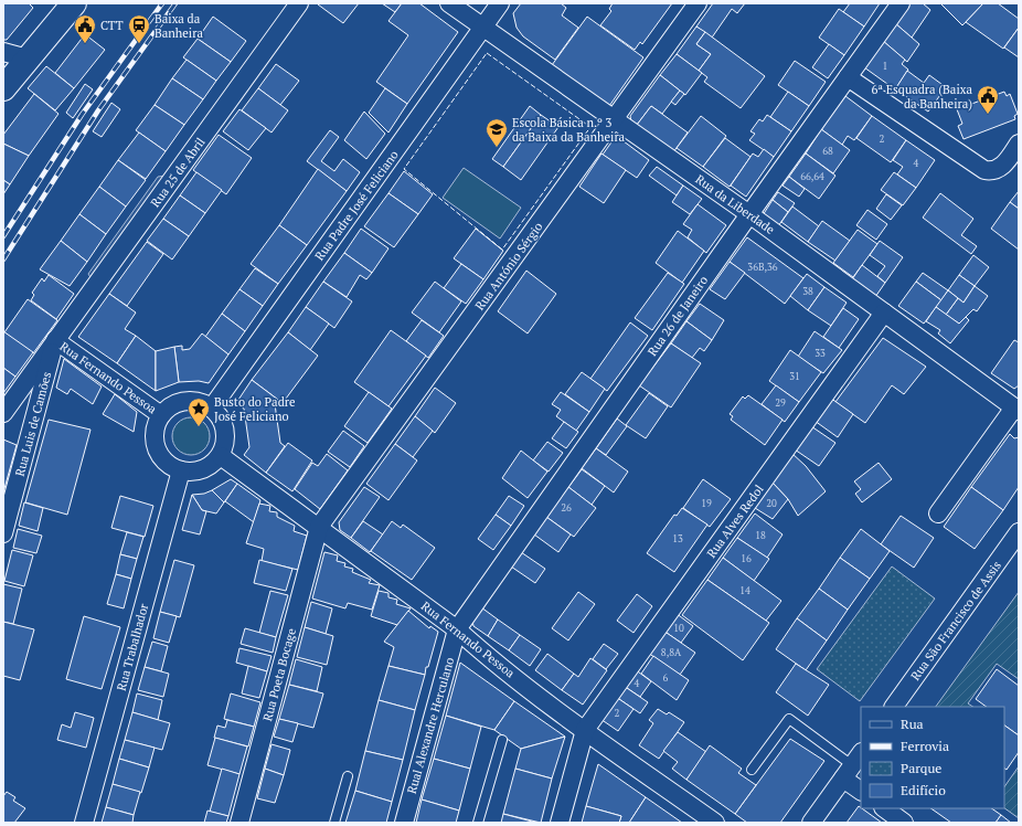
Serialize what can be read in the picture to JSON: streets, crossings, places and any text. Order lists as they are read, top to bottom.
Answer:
{
  "streets": {
    "street": [
      "Rua 25 de Abril",
      "Rua da Liberdade",
      "Rua Padre José Feliciano",
      "Rua António Sérgio",
      "Rua 26 de Janeiro",
      "Rua Fernando Pessoa",
      "Rua Luis de Camões",
      "Rua Alves Redol",
      "Rua São Francisco de Assis",
      "Rua Trabalhador",
      "Rua Poeta Bocage",
      "Rual Alexandre Herculano"
    ]
  },
  "crossings": [
    ["Rua 25 de Abril", "Rua Fernando Pessoa"],
    ["Rua 25 de Abril", "Rua Luis de Camões"],
    ["Rua da Liberdade", "Rua Padre José Feliciano"],
    ["Rua da Liberdade", "Rua António Sérgio"],
    ["Rua da Liberdade", "Rua 26 de Janeiro"],
    ["Rua da Liberdade", "Rua Alves Redol"],
    ["Rua Padre José Feliciano", "Rua Fernando Pessoa"],
    ["Rua Padre José Feliciano", "Rua Trabalhador"],
    ["Rua António Sérgio", "Rua Fernando Pessoa"],
    ["Rua António Sérgio", "Rua Poeta Bocage"],
    ["Rua 26 de Janeiro", "Rua Fernando Pessoa"],
    ["Rua 26 de Janeiro", "Rual Alexandre Herculano"],
    ["Rua Fernando Pessoa", "Rua Luis de Camões"],
    ["Rua Fernando Pessoa", "Rua Alves Redol"],
    ["Rua Fernando Pessoa", "Rua Trabalhador"],
    ["Rua Fernando Pessoa", "Rua Poeta Bocage"],
    ["Rua Fernando Pessoa", "Rual Alexandre Herculano"]
  ],
  "places": {
    "public building": ["CTT", "6ª Esquadra (Baixa da Banheira)"],
    "station": ["Baixa da Banheira"],
    "school or university": ["Escola Básica n.º 3 da Baixa da Banheira"],
    "place": ["Busto do Padre José Feliciano"]
  },
  "house_numbers": [
    "1",
    "2",
    "68",
    "4",
    "66,64",
    "36B,36",
    "38",
    "33",
    "31",
    "29",
    "19",
    "20",
    "26",
    "18",
    "13",
    "16",
    "14",
    "10",
    "8,8A",
    "6",
    "4",
    "2"
  ],
  "legend": [
    "Rua",
    "Ferrovia",
    "Parque",
    "Edifício"
  ]
}
